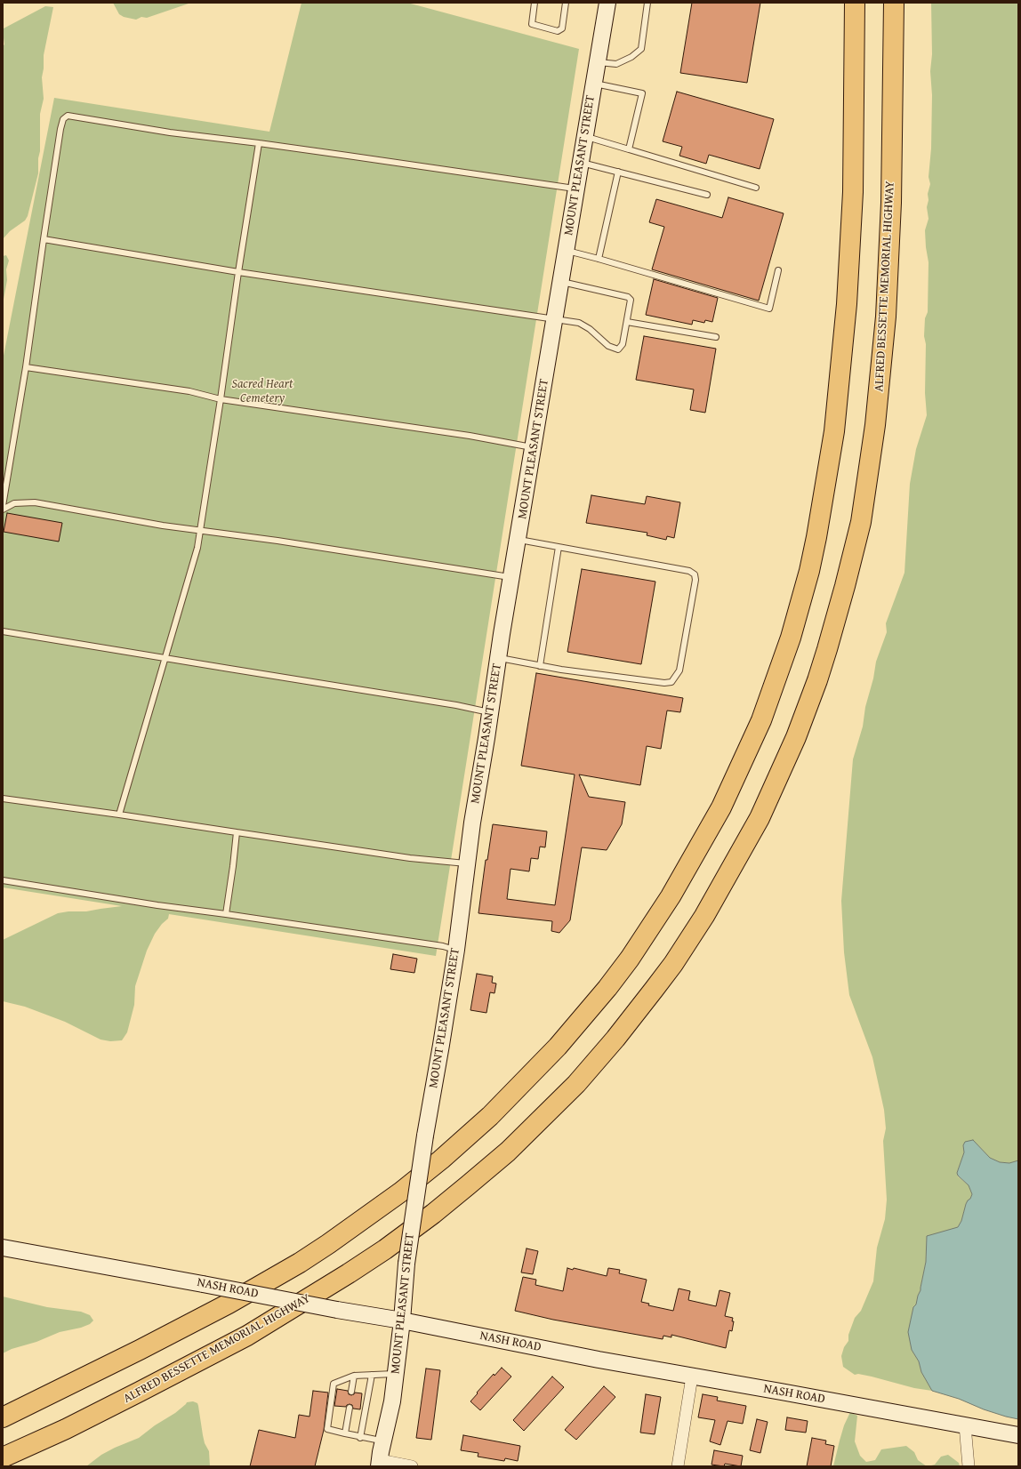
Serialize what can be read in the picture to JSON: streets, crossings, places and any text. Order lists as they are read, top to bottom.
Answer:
{
  "streets": {
    "highway": ["ALFRED BESSETTE MEMORIAL HIGHWAY"],
    "main road": ["MOUNT PLEASANT STREET", "NASH ROAD"]
  },
  "crossings": [
    ["MOUNT PLEASANT STREET", "NASH ROAD"]
  ],
  "parks": ["Sacred Heart Cemetery"]
}
